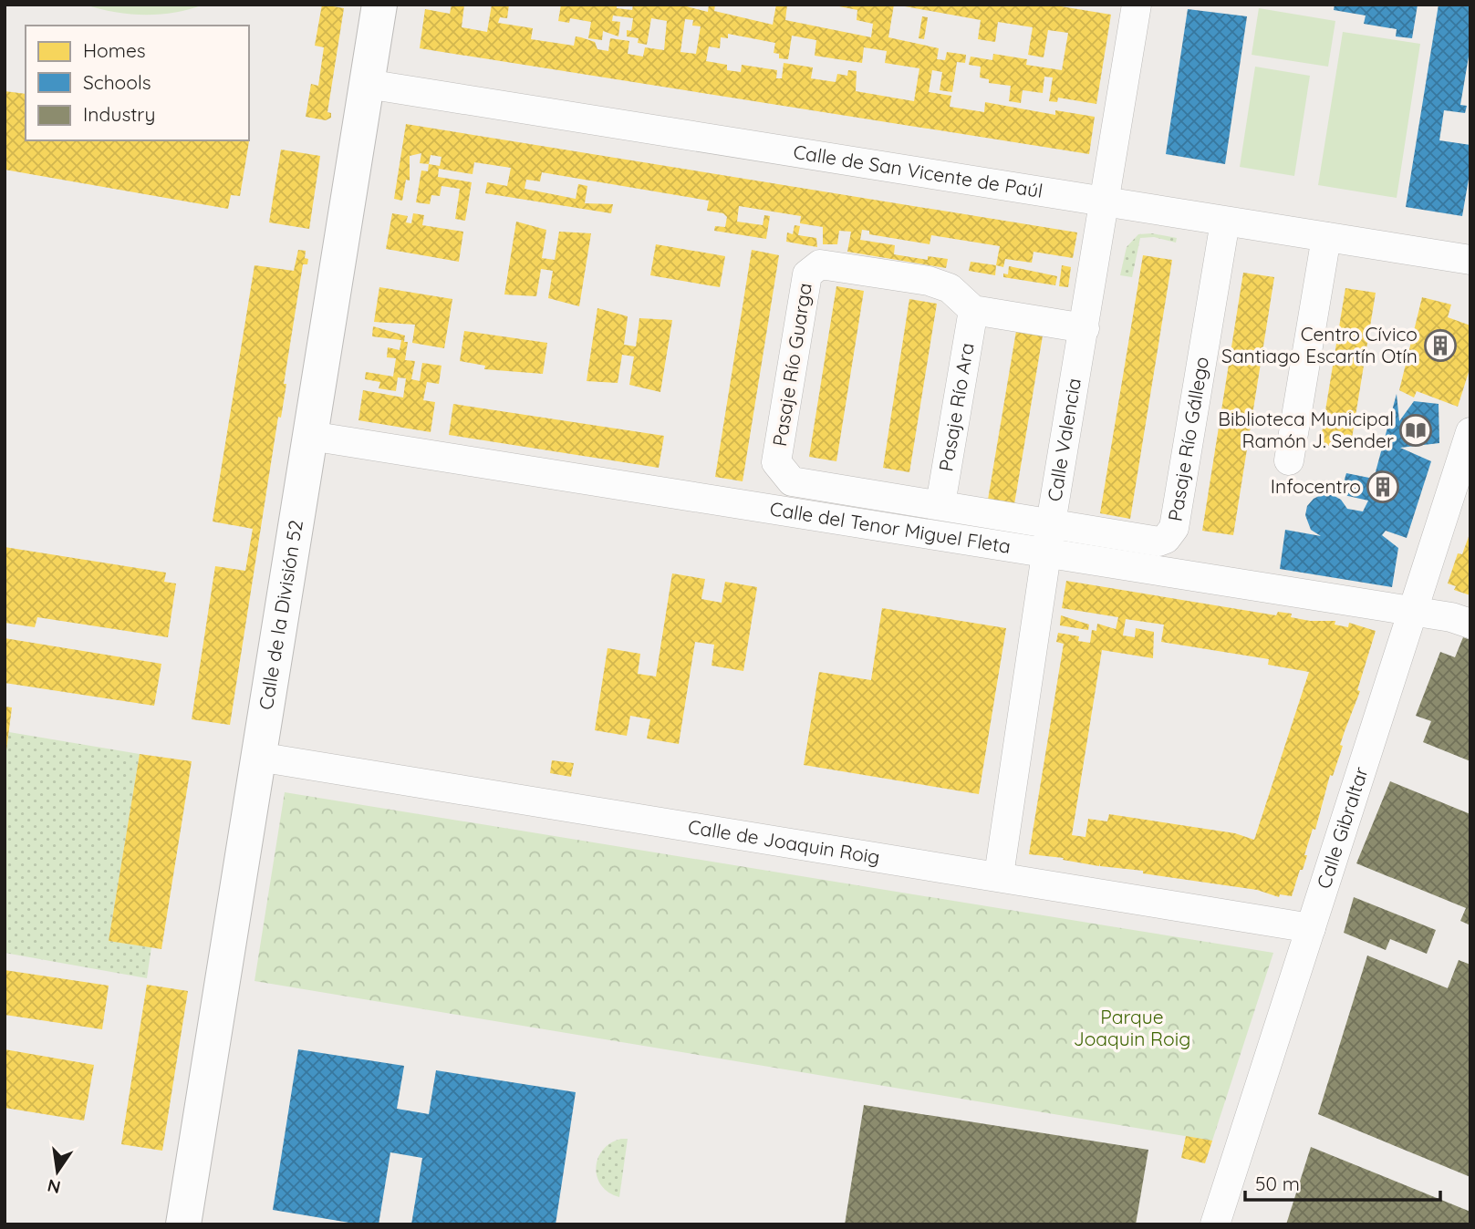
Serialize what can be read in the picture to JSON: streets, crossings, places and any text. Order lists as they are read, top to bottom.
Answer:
{
  "streets": {
    "main road": ["Calle de la División 52"],
    "street": [
      "Calle de San Vicente de Paúl",
      "Pasaje Río Guarga",
      "Pasaje Río Ara",
      "Pasaje Río Gállego",
      "Calle Valencia",
      "Calle del Tenor Miguel Fleta",
      "Calle Gibraltar",
      "Calle de Joaquin Roig"
    ]
  },
  "crossings": [
    ["Calle de San Vicente de Paúl", "Pasaje Río Gállego"],
    ["Calle de San Vicente de Paúl", "Calle Valencia"],
    ["Calle de San Vicente de Paúl", "Calle de la División 52"],
    ["Pasaje Río Guarga", "Pasaje Río Ara"],
    ["Pasaje Río Guarga", "Pasaje Río Gállego"],
    ["Pasaje Río Guarga", "Calle Valencia"],
    ["Pasaje Río Gállego", "Calle Valencia"],
    ["Calle Valencia", "Calle del Tenor Miguel Fleta"],
    ["Calle Valencia", "Calle de Joaquin Roig"],
    ["Calle del Tenor Miguel Fleta", "Calle de la División 52"],
    ["Calle del Tenor Miguel Fleta", "Calle Gibraltar"],
    ["Calle de la División 52", "Calle de Joaquin Roig"],
    ["Calle Gibraltar", "Calle de Joaquin Roig"]
  ],
  "parks": ["Parque Joaquin Roig"],
  "places": {
    "building": ["Centro Cívico Santiago Escartín Otín", "Infocentro"],
    "library": ["Biblioteca Municipal Ramón J. Sender"]
  },
  "legend": ["Homes", "Schools", "Industry"],
  "scale_bar": "50 m",
  "north": "bottom"
}
